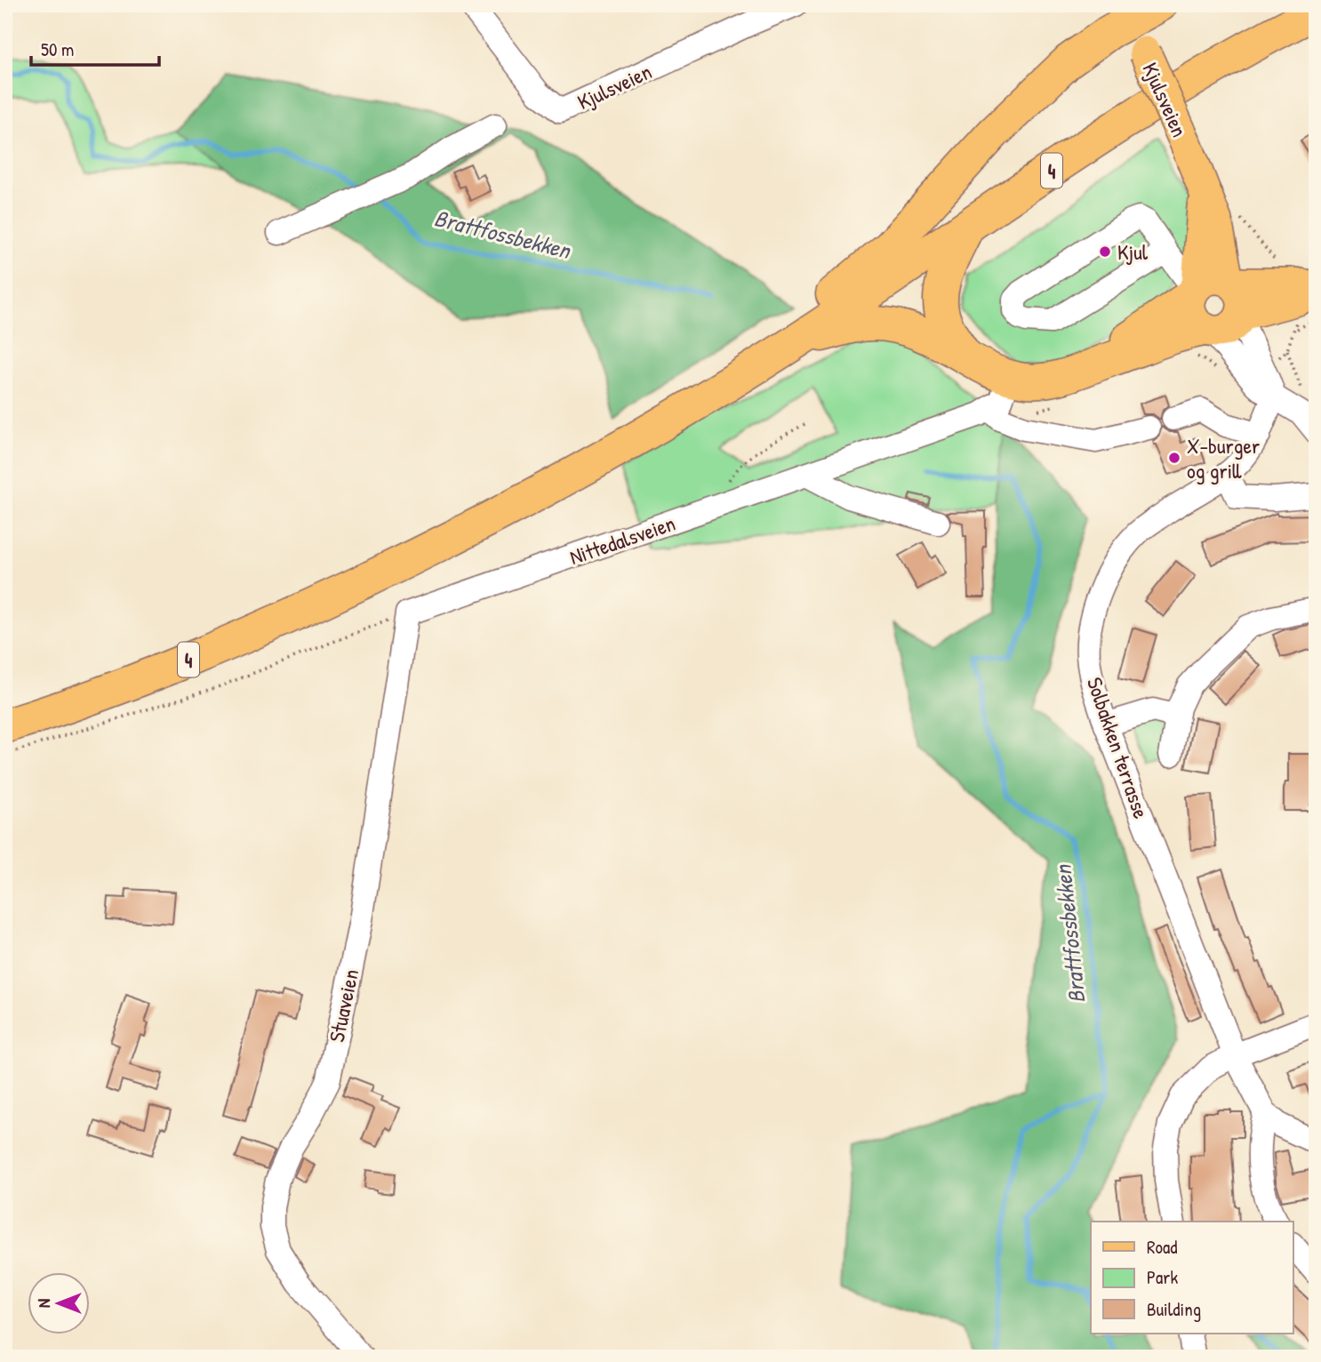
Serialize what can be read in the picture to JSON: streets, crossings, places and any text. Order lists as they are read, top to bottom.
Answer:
{
  "streets": {
    "highway": ["4"],
    "main road": ["Kjulsveien"],
    "street": ["Nittedalsveien", "Solbakken terrasse", "Stuaveien"]
  },
  "crossings": [
    ["Kjulsveien", "4"],
    ["Nittedalsveien", "Stuaveien"]
  ],
  "water": ["Brattfossbekken"],
  "places": ["Kjul", "X-burger og grill"],
  "legend": ["Road", "Park", "Building"],
  "scale_bar": "50 m",
  "north": "left"
}
